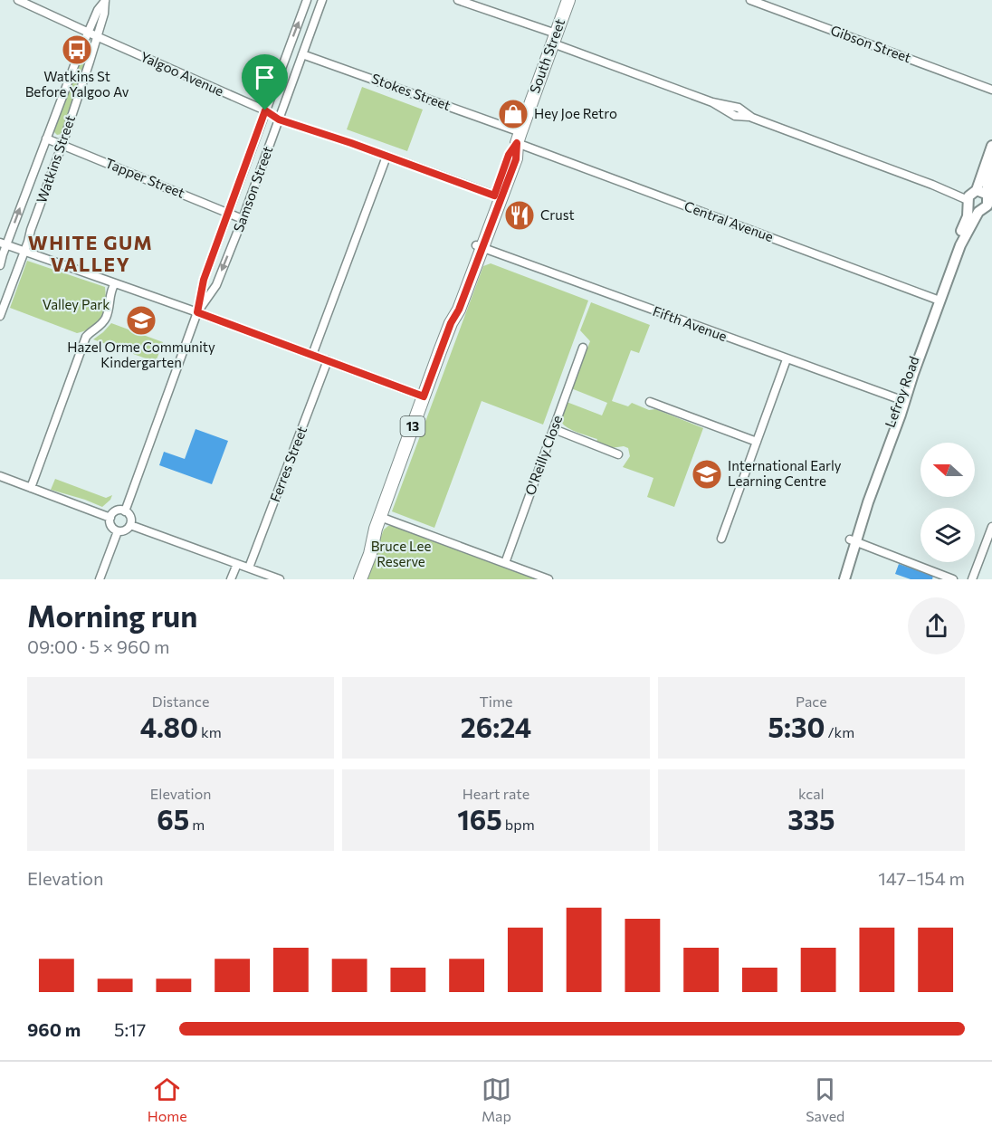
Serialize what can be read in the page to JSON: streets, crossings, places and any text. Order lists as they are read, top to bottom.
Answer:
{
  "streets": {
    "main road": ["South Street", "13"],
    "street": [
      "Gibson Street",
      "Yalgoo Avenue",
      "Stokes Street",
      "Watkins Street",
      "Tapper Street",
      "Samson Street",
      "Central Avenue",
      "Fifth Avenue",
      "Lefroy Road",
      "O'Reilly Close",
      "Ferres Street"
    ]
  },
  "crossings": [
    ["South Street", "Yalgoo Avenue"],
    ["South Street", "Stokes Street"],
    ["South Street", "Central Avenue"],
    ["South Street", "Fifth Avenue"],
    ["Yalgoo Avenue", "Watkins Street"],
    ["Yalgoo Avenue", "Samson Street"],
    ["Stokes Street", "Samson Street"],
    ["Stokes Street", "Central Avenue"],
    ["Watkins Street", "Tapper Street"],
    ["Tapper Street", "Samson Street"],
    ["Central Avenue", "Lefroy Road"],
    ["Fifth Avenue", "Lefroy Road"]
  ],
  "districts": ["WHITE GUM VALLEY"],
  "parks": ["Valley Park", "Bruce Lee Reserve"],
  "places": {
    "bus stop": ["Watkins St Before Yalgoo Av"],
    "shop": ["Hey Joe Retro"],
    "restaurant": ["Crust"],
    "school or university": ["Hazel Orme Community Kindergarten", "International Early Learning Centre"]
  },
  "north": "left",
  "page": {
    "heading": ["Morning run", "09:00 · 5 × 960 m"],
    "stats": [
      ["Distance", "4.80 km"],
      ["Time", "26:24"],
      ["Pace", "5:30 /km"],
      ["Elevation", "65 m"],
      ["Heart rate", "165 bpm"],
      ["kcal", "335"]
    ],
    "chart": ["Elevation", "147–154 m"],
    "list": [
      {
        "name": "960 m",
        "note": "5:17"
      }
    ],
    "tabs": ["Home", "Map", "Saved"]
  }
}
